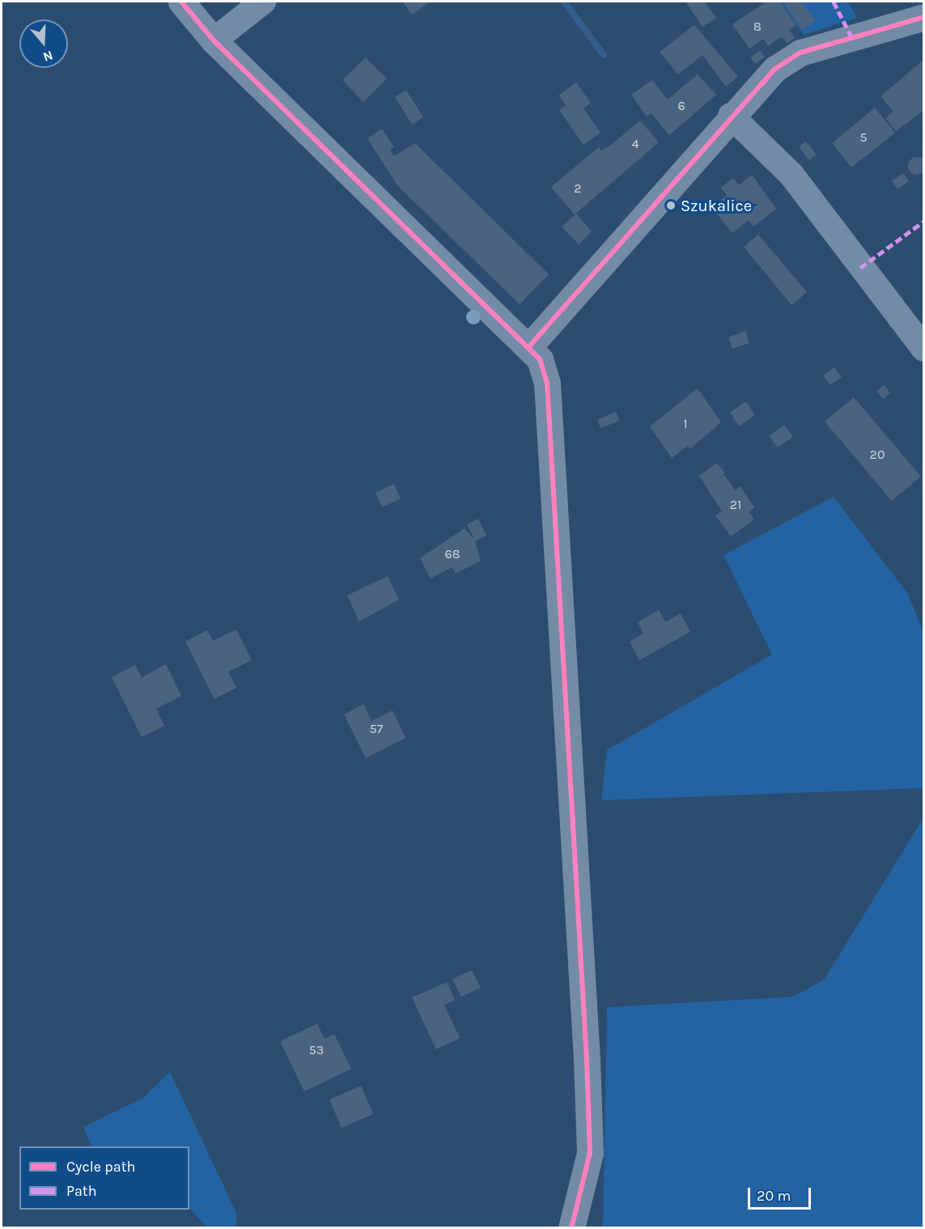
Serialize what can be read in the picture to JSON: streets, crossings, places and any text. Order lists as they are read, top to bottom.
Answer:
{
  "places": ["Szukalice"],
  "house_numbers": [
    "8",
    "6",
    "5",
    "4",
    "2",
    "1",
    "20",
    "21",
    "68",
    "57",
    "53"
  ],
  "legend": ["Cycle path", "Path"],
  "scale_bar": "20 m",
  "north": "bottom"
}
